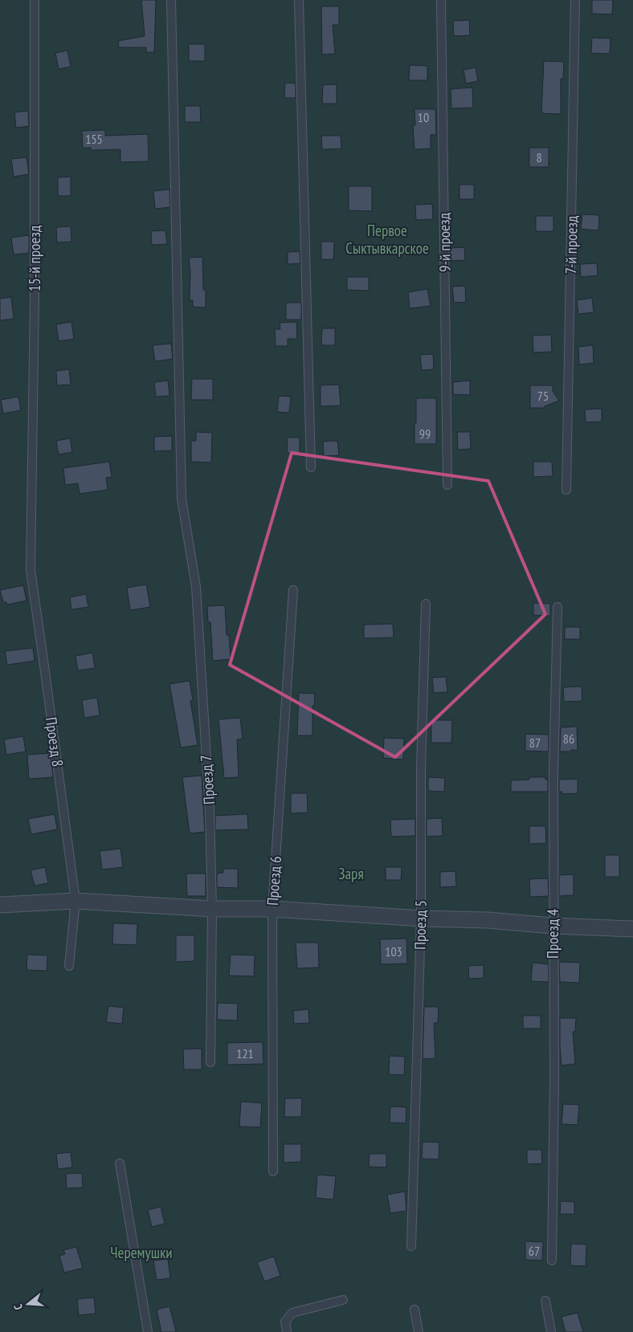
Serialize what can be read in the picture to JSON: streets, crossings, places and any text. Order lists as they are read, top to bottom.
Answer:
{
  "streets": {
    "lane": [
      "9-й проезд",
      "7-й проезд",
      "15-й проезд",
      "Проезд 8",
      "Проезд 7",
      "Проезд 6",
      "Проезд 5",
      "Проезд 4"
    ]
  },
  "crossings": [
    ["15-й проезд", "Проезд 8"]
  ],
  "parks": ["Первое Сыктывкарское", "Заря", "Черемушки"],
  "house_numbers": [
    "10",
    "155",
    "8",
    "75",
    "99",
    "86",
    "87",
    "103",
    "121",
    "67"
  ],
  "north": "left"
}
